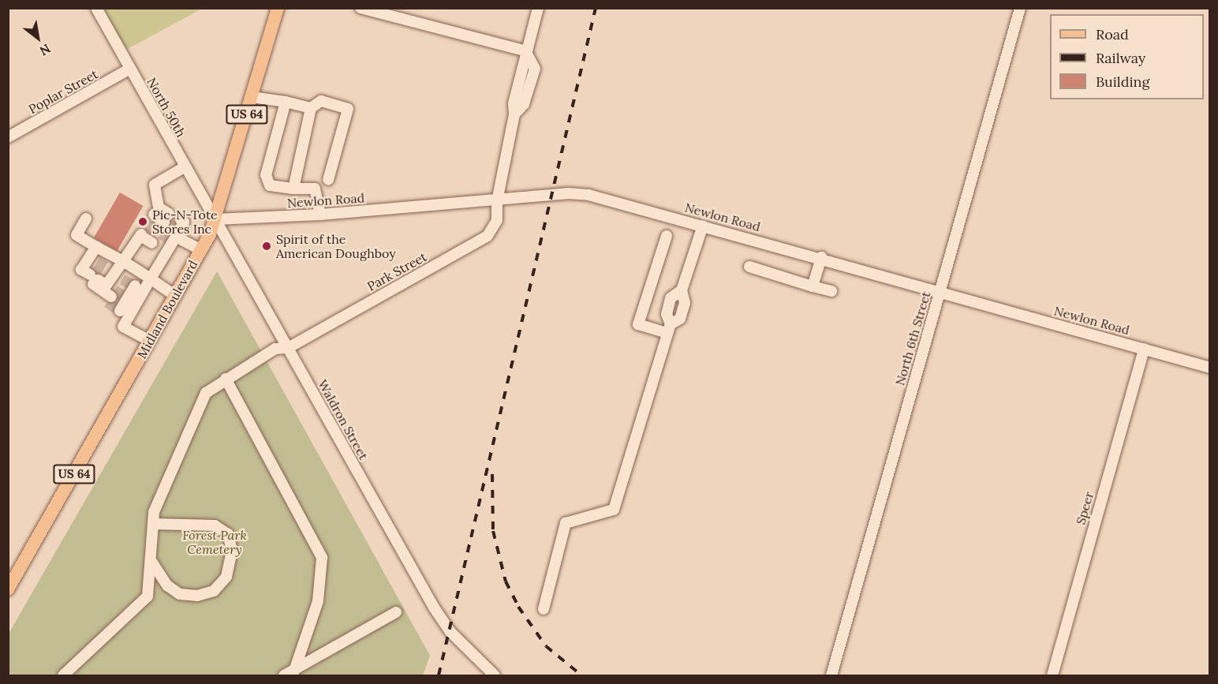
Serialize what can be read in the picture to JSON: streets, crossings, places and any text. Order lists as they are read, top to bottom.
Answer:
{
  "streets": {
    "main road": ["US 64", "Midland Boulevard"],
    "street": [
      "Poplar Street",
      "North 50th",
      "Newlon Road",
      "Park Street",
      "North 6th Street",
      "Waldron Street",
      "Speer"
    ]
  },
  "crossings": [
    ["Poplar Street", "North 50th"],
    ["North 50th", "Newlon Road"],
    ["North 50th", "Midland Boulevard"],
    ["North 50th", "Waldron Street"],
    ["Newlon Road", "Park Street"],
    ["Newlon Road", "Midland Boulevard"],
    ["Newlon Road", "North 6th Street"],
    ["Newlon Road", "Waldron Street"],
    ["Newlon Road", "Speer"],
    ["Park Street", "Waldron Street"],
    ["Midland Boulevard", "Waldron Street"]
  ],
  "parks": ["Forest Park Cemetery"],
  "places": ["Pic-N-Tote Stores Inc", "Spirit of the American Doughboy"],
  "legend": ["Road", "Railway", "Building"],
  "north": "bottom right"
}
